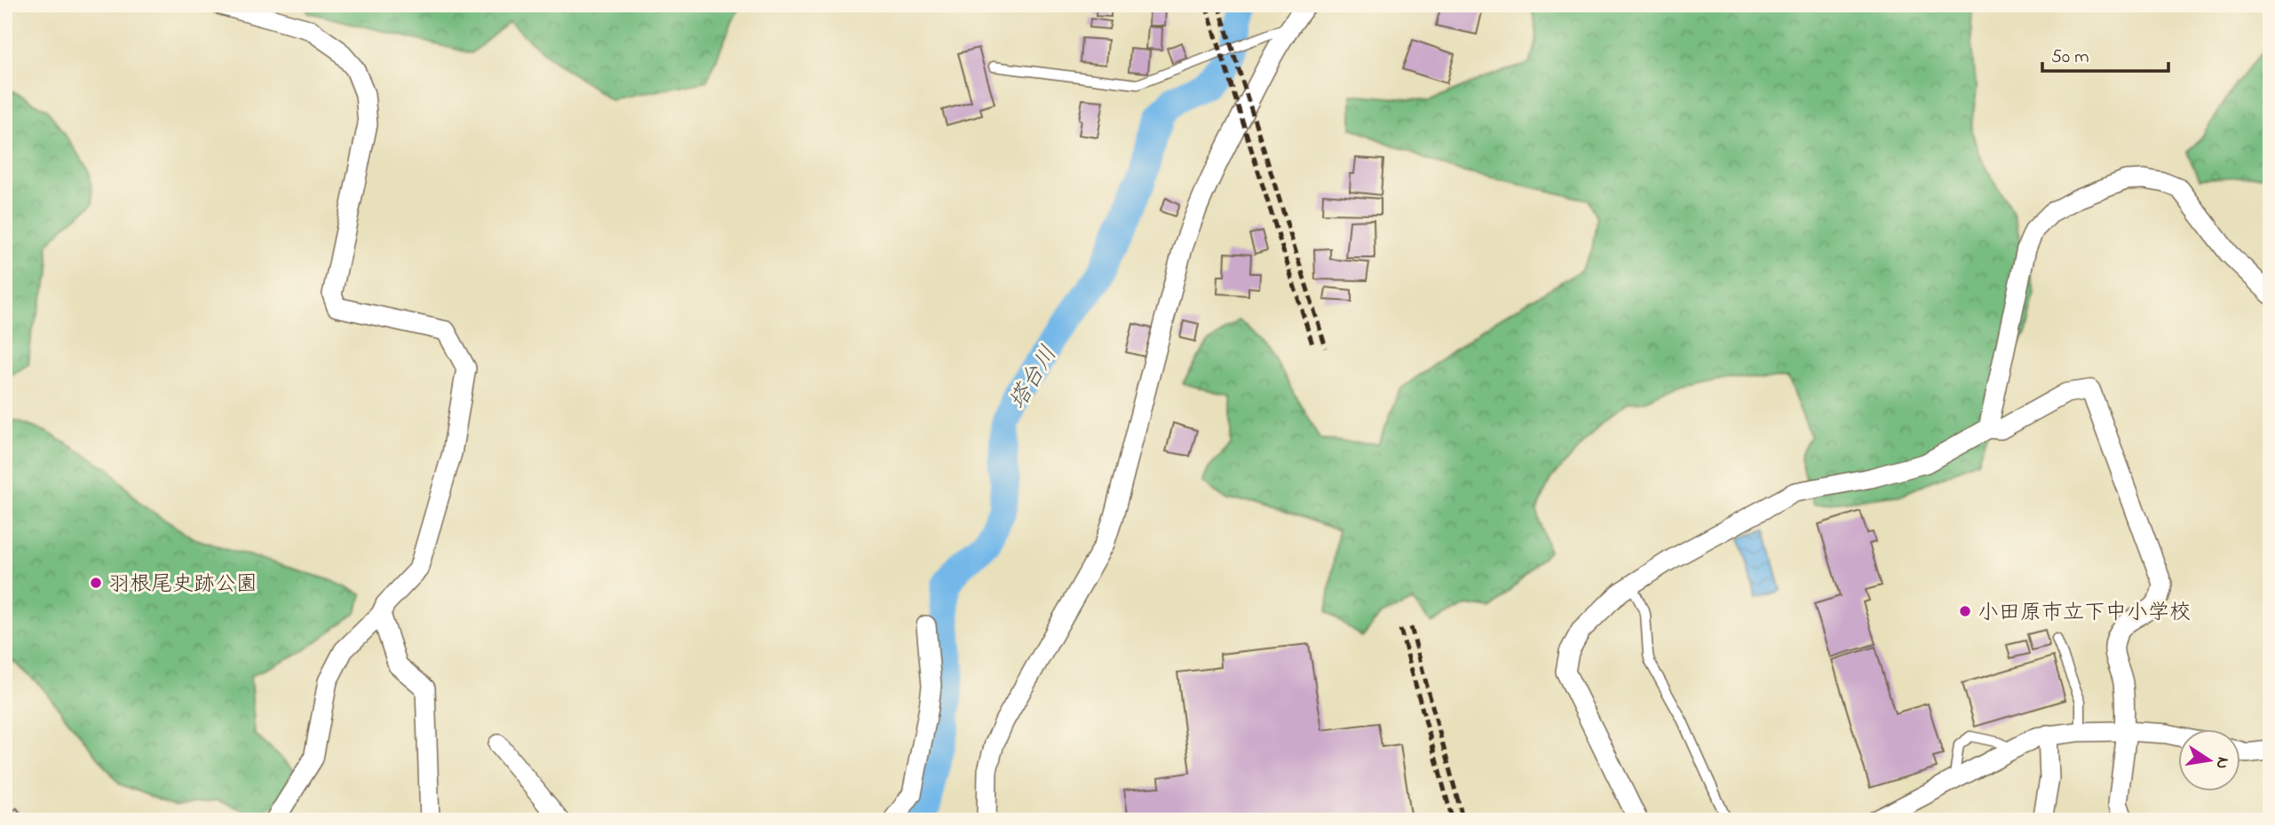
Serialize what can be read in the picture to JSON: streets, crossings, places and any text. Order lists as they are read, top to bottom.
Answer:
{
  "water": ["塔台川"],
  "places": ["羽根尾史跡公園", "小田原市立下中小学校"],
  "scale_bar": "50 m",
  "north": "right"
}
